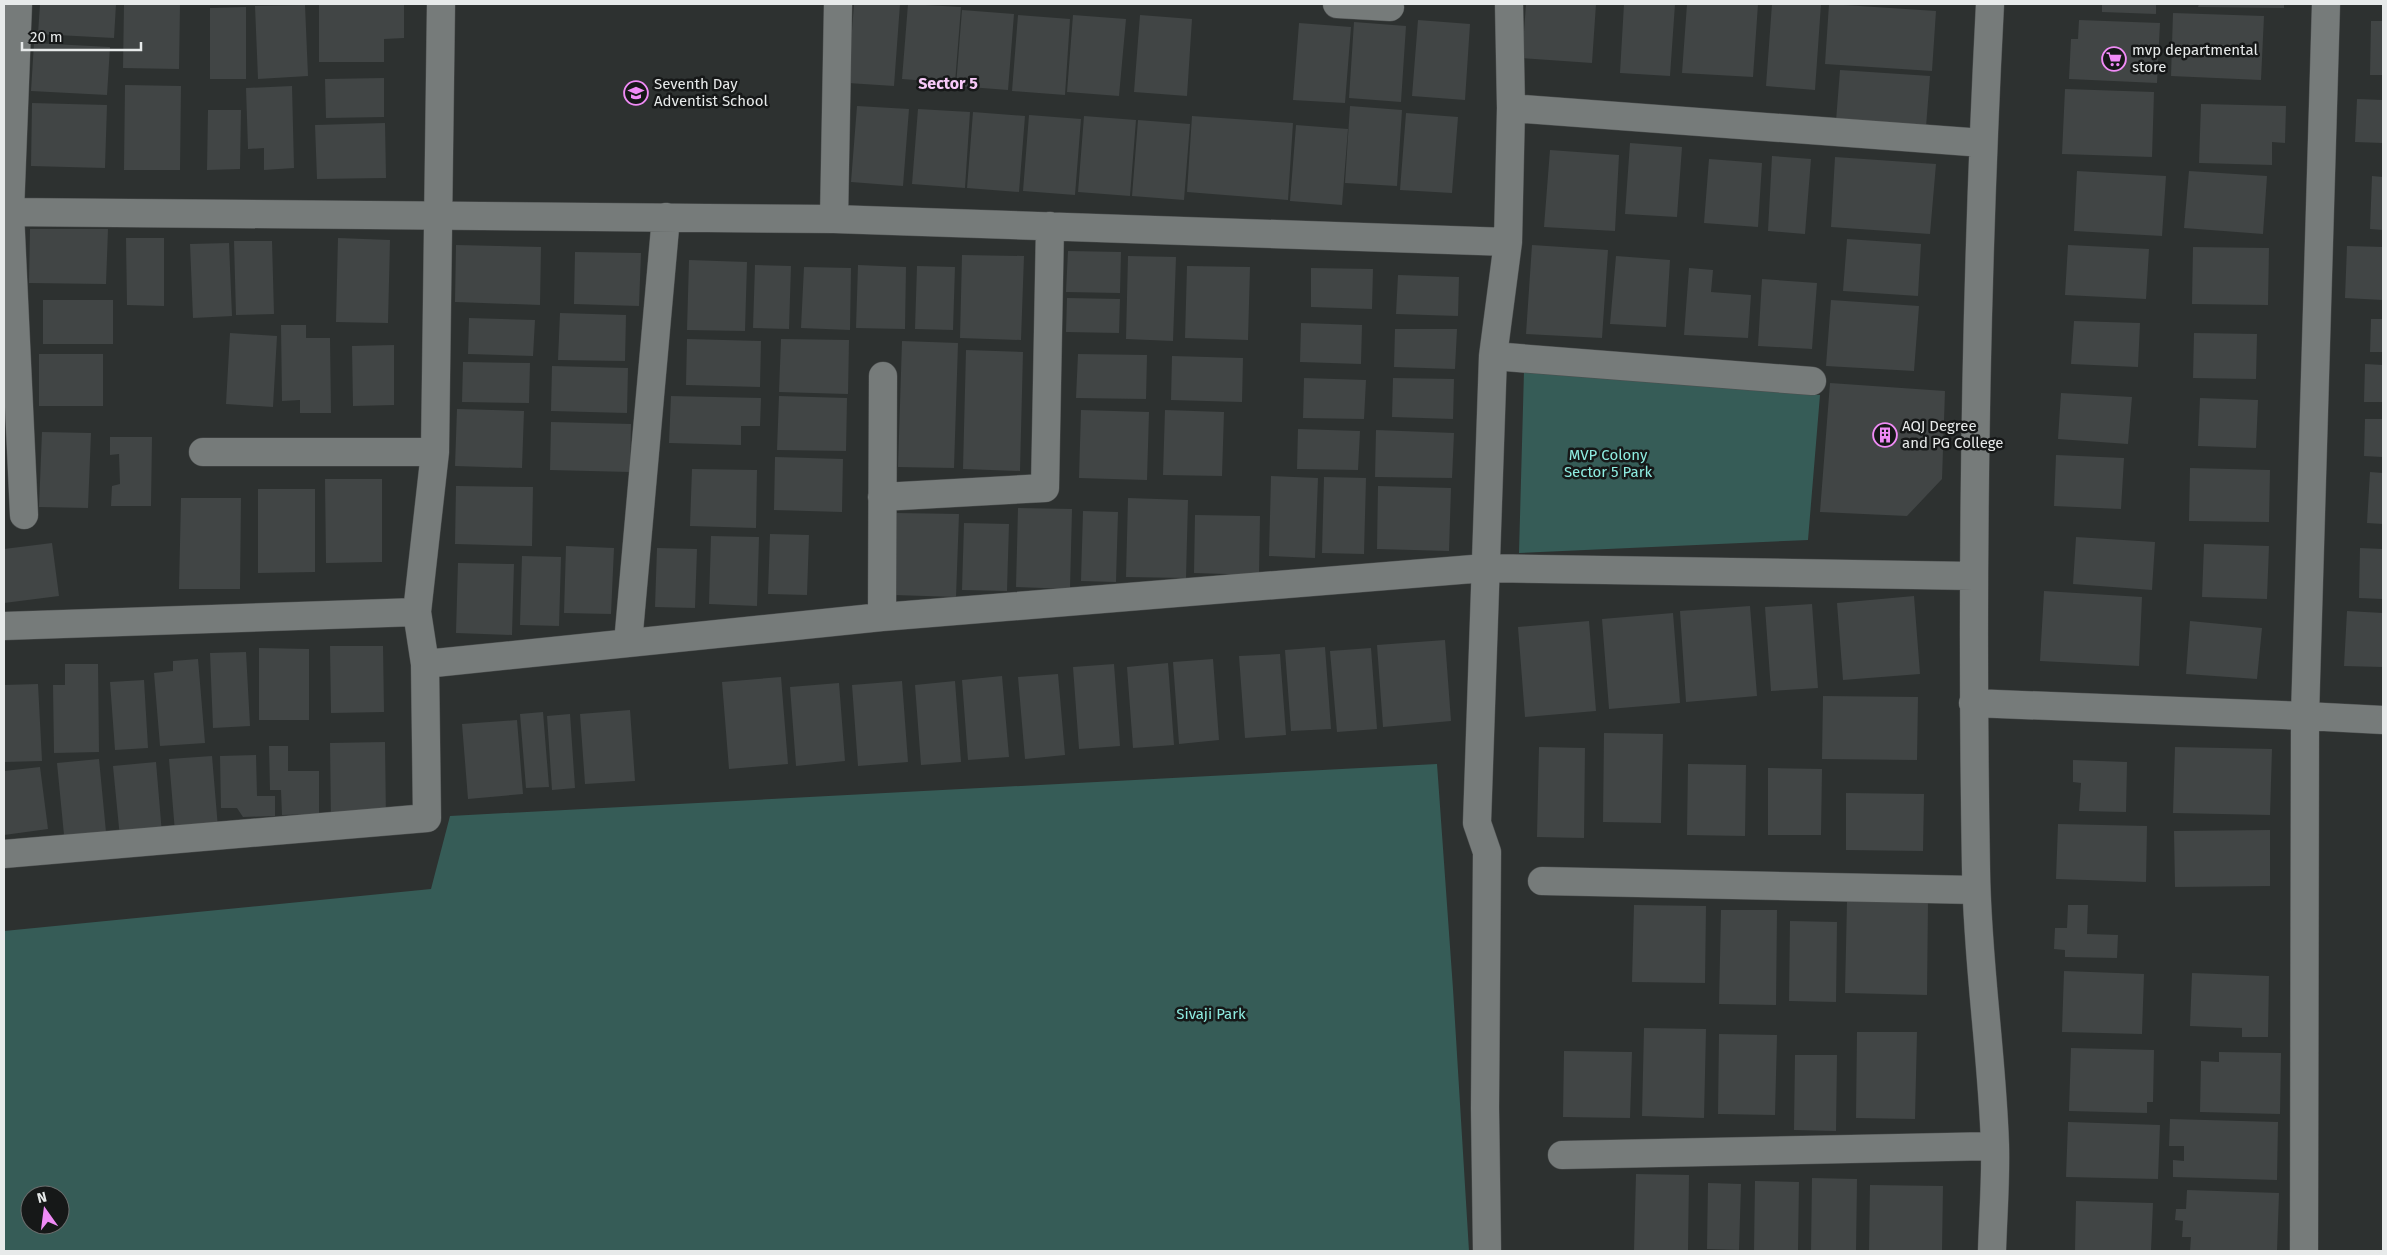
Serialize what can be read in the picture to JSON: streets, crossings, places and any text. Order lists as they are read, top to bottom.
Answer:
{
  "districts": ["Sector 5"],
  "parks": ["MVP Colony Sector 5 Park", "Sivaji Park"],
  "places": {
    "supermarket": ["mvp departmental store"],
    "school or university": ["Seventh Day Adventist School"],
    "building": ["AQJ Degree and PG College"]
  },
  "scale_bar": "20 m",
  "north": "top"
}
